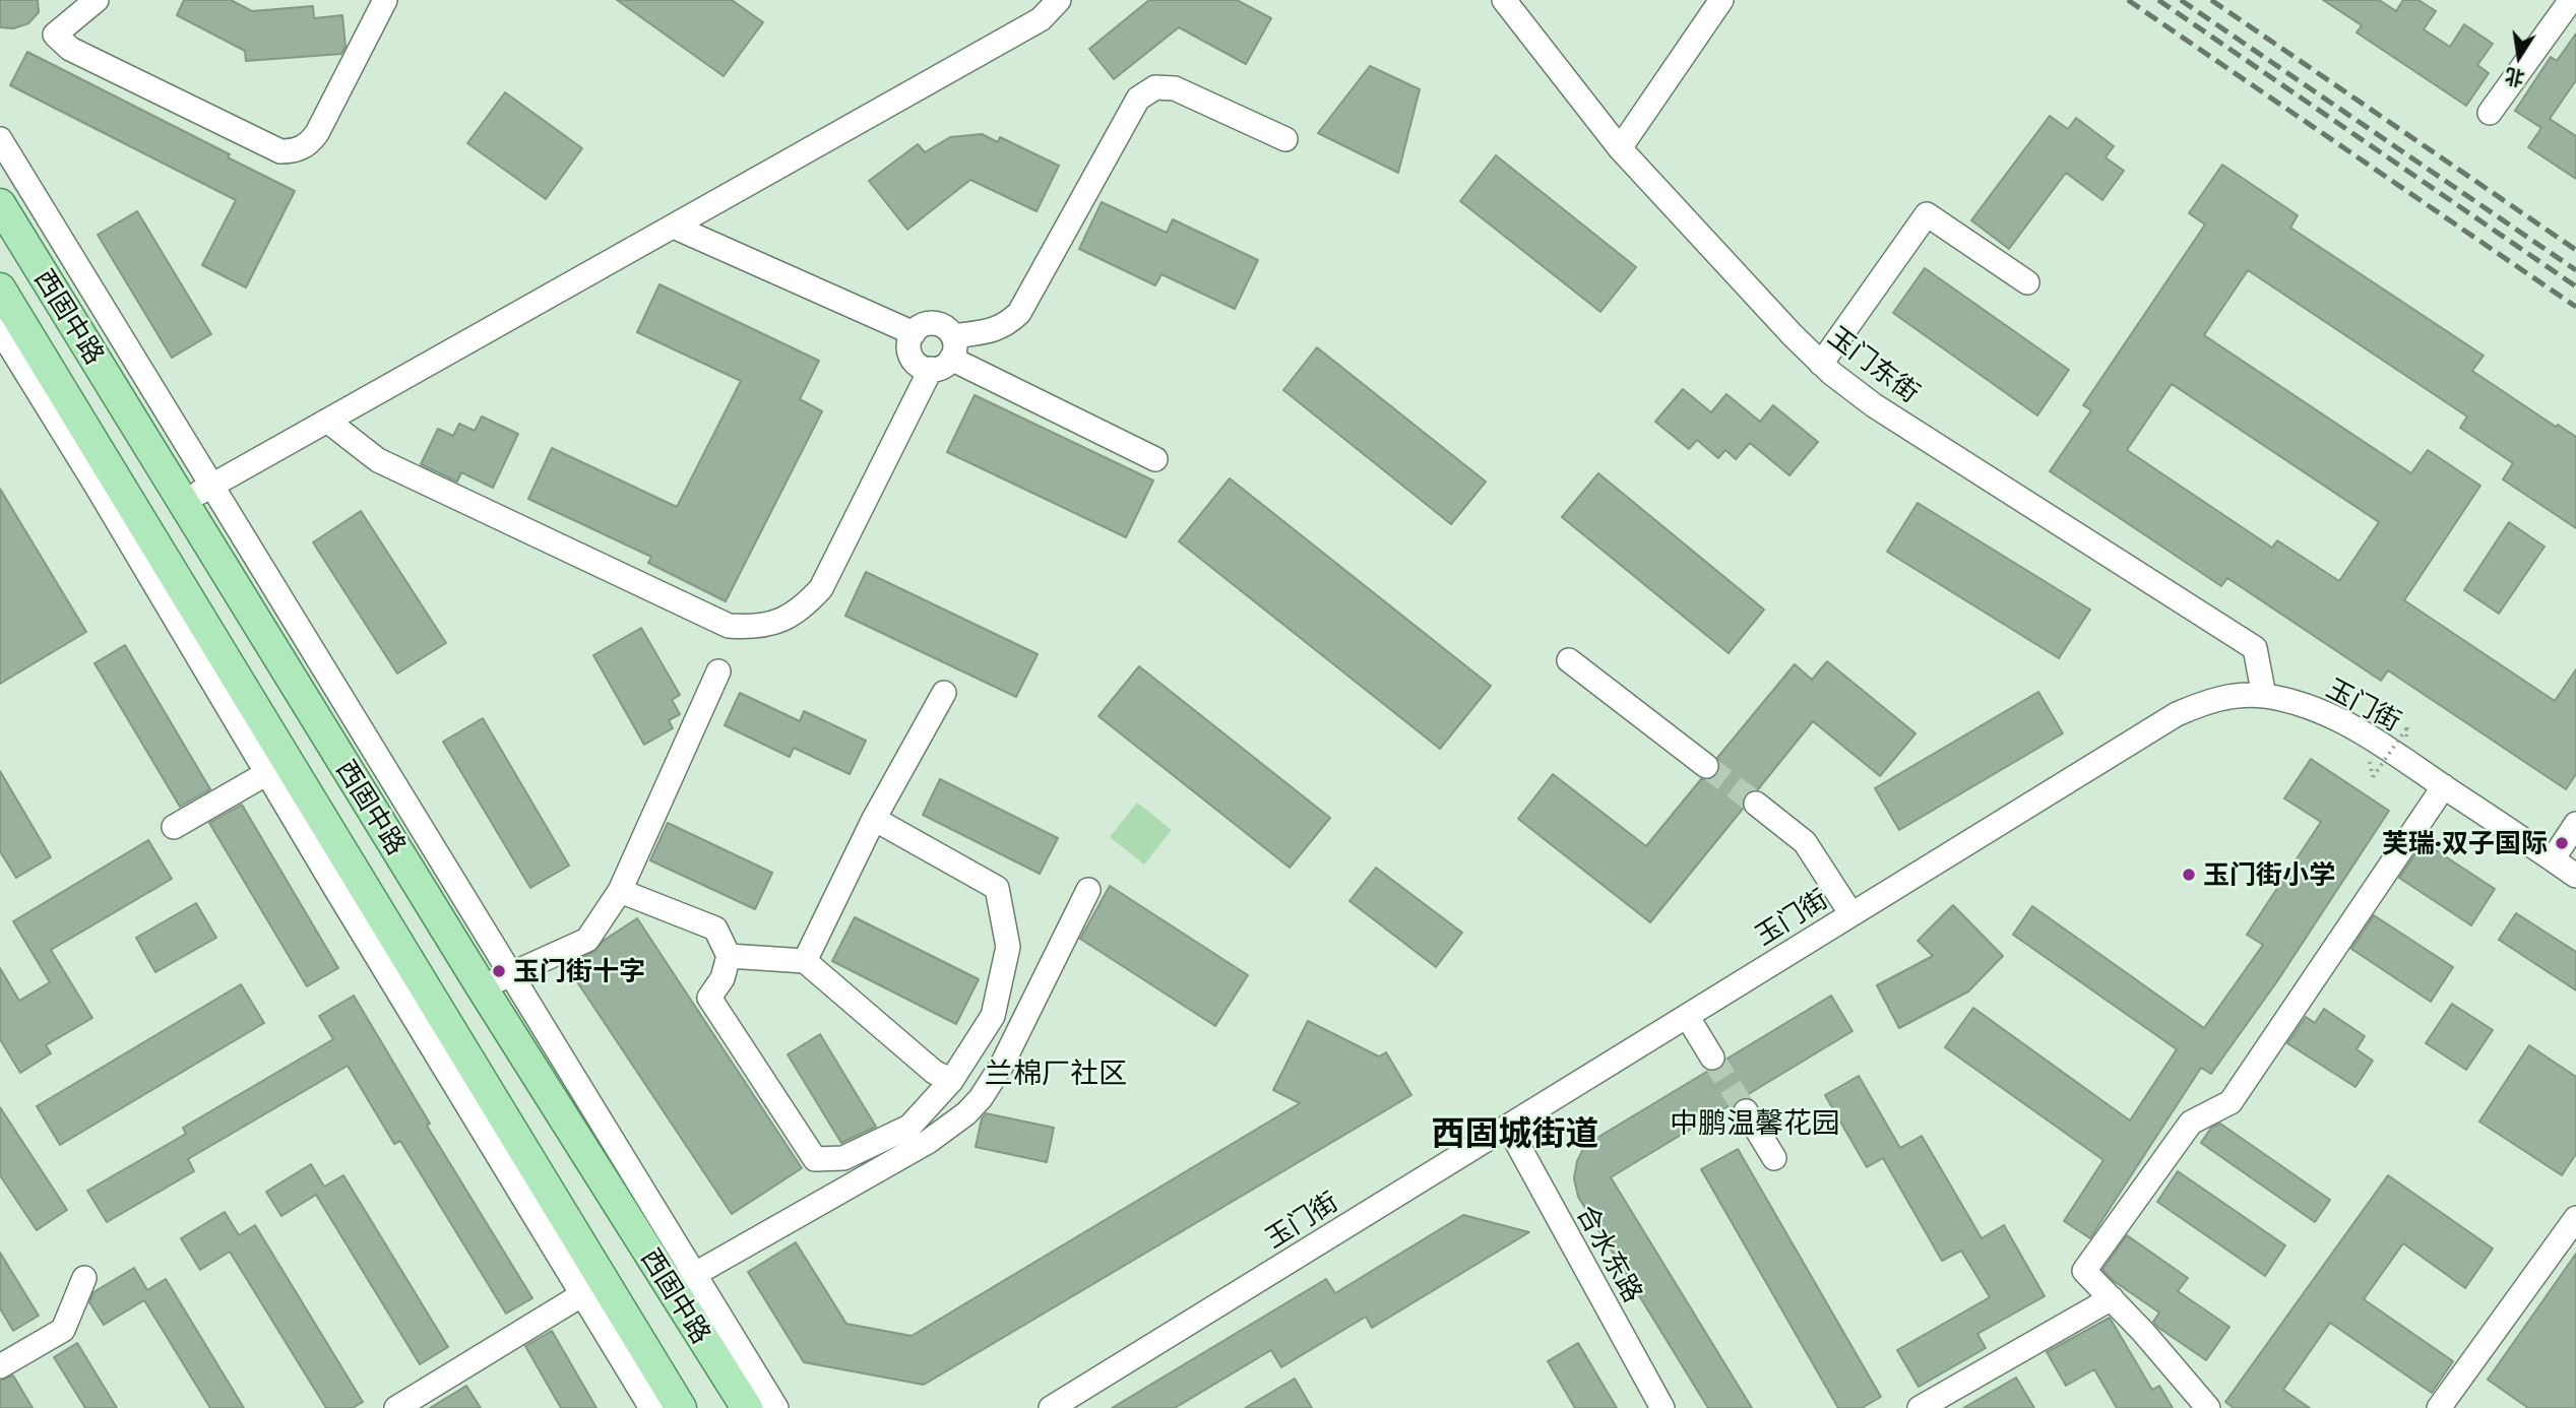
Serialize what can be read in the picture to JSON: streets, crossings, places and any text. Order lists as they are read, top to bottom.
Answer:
{
  "streets": {
    "main road": ["西固中路"],
    "street": ["玉门东街", "玉门街", "合水东路"]
  },
  "crossings": [
    ["玉门东街", "玉门街"],
    ["玉门街", "合水东路"]
  ],
  "districts": ["兰棉厂社区", "中鹏温馨花园", "西固城街道"],
  "places": ["芙瑞·双子国际", "玉门街小学", "玉门街十字"],
  "north": "bottom"
}
